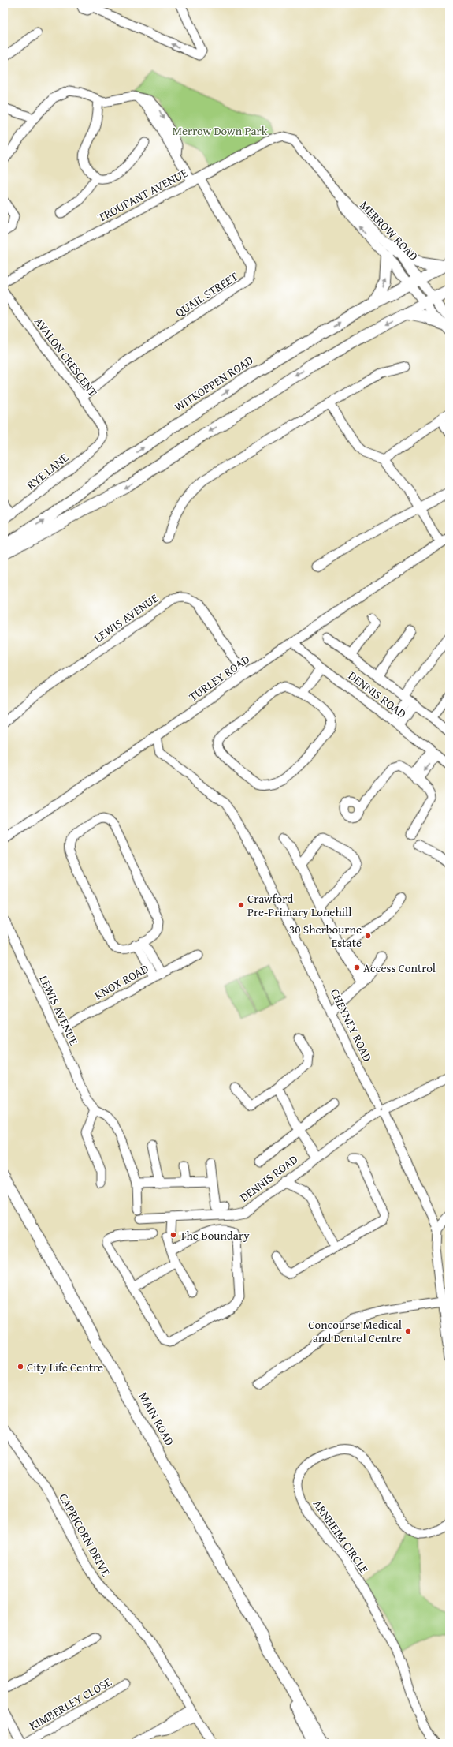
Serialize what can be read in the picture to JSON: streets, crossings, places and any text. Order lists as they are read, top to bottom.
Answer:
{
  "streets": {
    "main road": ["WITKOPPEN ROAD", "MAIN ROAD"],
    "street": [
      "TROUPANT AVENUE",
      "MERROW ROAD",
      "QUAIL STREET",
      "AVALON CRESCENT",
      "RYE LANE",
      "LEWIS AVENUE",
      "TURLEY ROAD",
      "DENNIS ROAD",
      "KNOX ROAD",
      "CHEYNEY ROAD",
      "CAPRICORN DRIVE",
      "ARNHEIM CIRCLE",
      "KIMBERLEY CLOSE"
    ]
  },
  "crossings": [
    ["TROUPANT AVENUE", "MERROW ROAD"],
    ["TROUPANT AVENUE", "QUAIL STREET"],
    ["MERROW ROAD", "WITKOPPEN ROAD"],
    ["QUAIL STREET", "AVALON CRESCENT"],
    ["AVALON CRESCENT", "RYE LANE"],
    ["LEWIS AVENUE", "TURLEY ROAD"],
    ["LEWIS AVENUE", "KNOX ROAD"],
    ["TURLEY ROAD", "DENNIS ROAD"],
    ["TURLEY ROAD", "CHEYNEY ROAD"],
    ["DENNIS ROAD", "CHEYNEY ROAD"]
  ],
  "parks": ["Merrow Down Park"],
  "places": [
    "Crawford Pre-Primary Lonehill",
    "30 Sherbourne Estate",
    "Access Control",
    "The Boundary",
    "Concourse Medical and Dental Centre",
    "City Life Centre"
  ]
}
